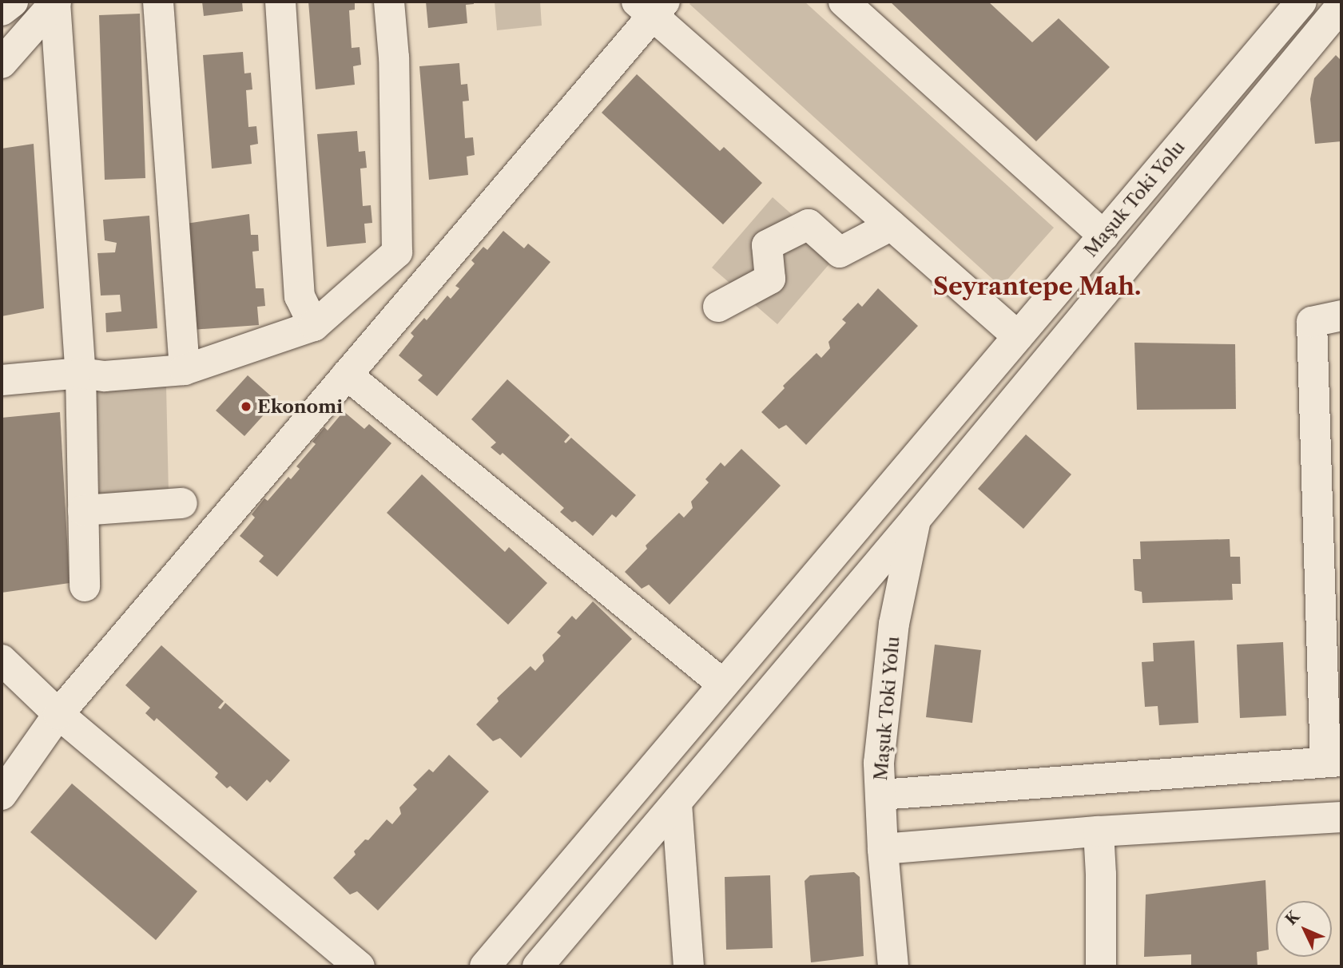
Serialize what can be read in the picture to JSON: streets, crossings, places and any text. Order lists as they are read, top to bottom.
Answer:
{
  "streets": {
    "street": ["Maşuk Toki Yolu"]
  },
  "districts": ["Seyrantepe Mah."],
  "places": ["Ekonomi"],
  "north": "top left"
}
